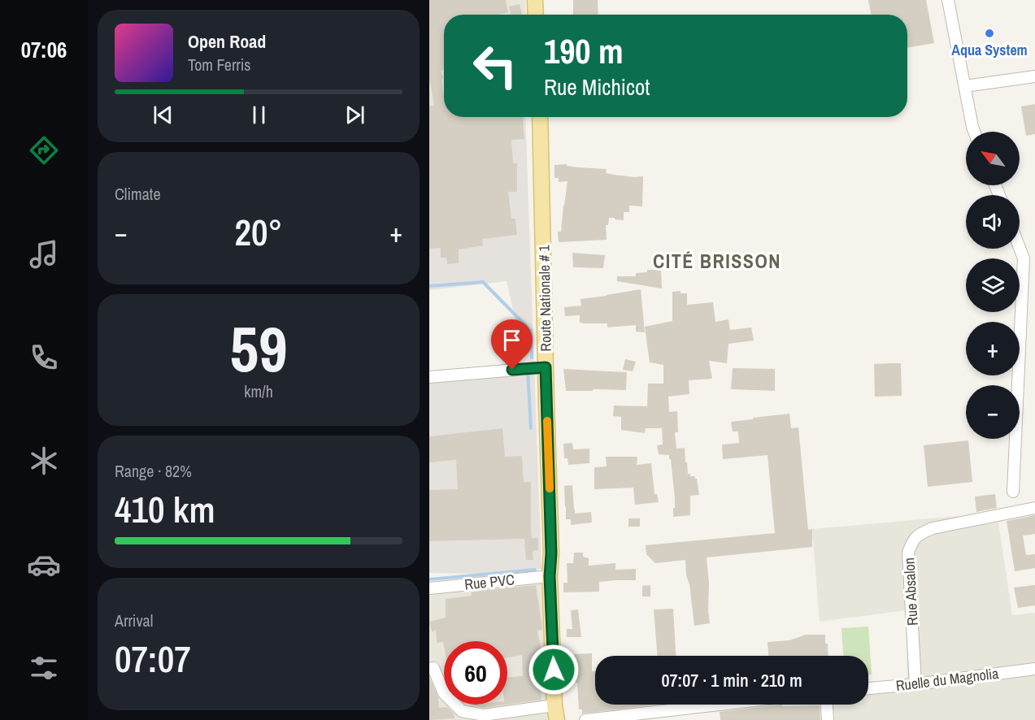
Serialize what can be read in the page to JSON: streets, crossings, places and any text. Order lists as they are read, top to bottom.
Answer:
{
  "streets": {
    "main road": ["Route Nationale # 1"],
    "street": ["Rue PVC", "Rue Absalon", "Ruelle du Magnolia"]
  },
  "crossings": [
    ["Route Nationale # 1", "Rue PVC"],
    ["Rue Absalon", "Ruelle du Magnolia"]
  ],
  "districts": ["CITÉ BRISSON"],
  "places": ["Aqua System"],
  "north": "top left",
  "page": {
    "tabs": "07:06",
    "turn": ["190 m", "Rue Michicot"],
    "song": ["Open Road", "Tom Ferris"],
    "map_buttons": ["+", "−"],
    "tile": [
      "Climate",
      ["59", "km/h"],
      ["Range · 82%", "410 km"],
      ["Arrival", "07:07"]
    ],
    "heat": ["−", "20°", "+"],
    "limit": "60",
    "trip": "07:07 · 1 min · 210 m"
  }
}
